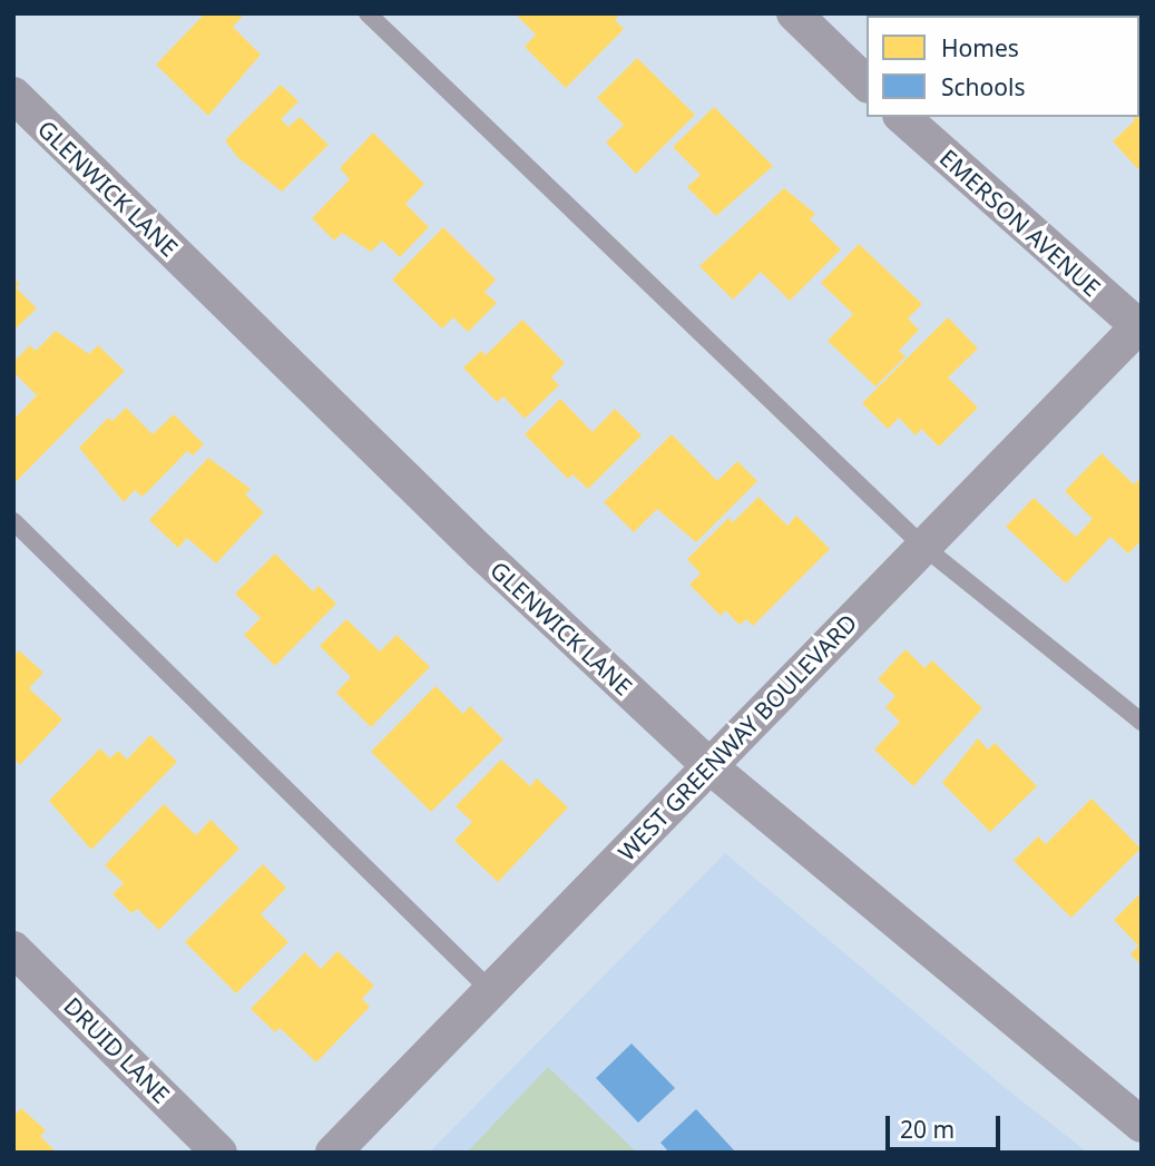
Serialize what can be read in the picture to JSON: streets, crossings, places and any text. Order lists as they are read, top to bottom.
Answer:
{
  "streets": {
    "street": [
      "GLENWICK LANE",
      "EMERSON AVENUE",
      "WEST GREENWAY BOULEVARD",
      "DRUID LANE"
    ]
  },
  "crossings": [
    ["GLENWICK LANE", "WEST GREENWAY BOULEVARD"],
    ["EMERSON AVENUE", "WEST GREENWAY BOULEVARD"]
  ],
  "legend": ["Homes", "Schools"],
  "scale_bar": "20 m"
}
